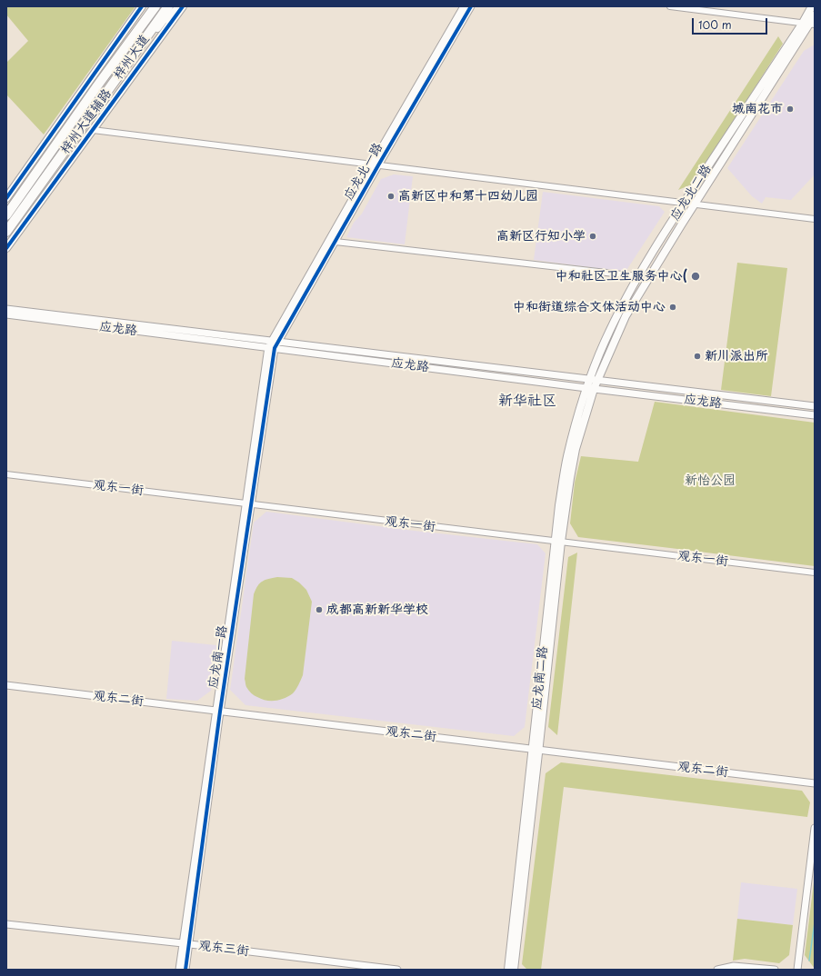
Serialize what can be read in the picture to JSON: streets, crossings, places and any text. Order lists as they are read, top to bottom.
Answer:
{
  "streets": {
    "highway": ["梓州大道"],
    "main road": ["梓州大道辅路", "应龙北二路", "应龙南二路"],
    "street": [
      "应龙北一路",
      "应龙路",
      "观东一街",
      "应龙南一路",
      "观东二街",
      "观东三街"
    ]
  },
  "crossings": [
    ["应龙北一路", "应龙路"],
    ["应龙北一路", "应龙南一路"],
    ["应龙北二路", "应龙路"],
    ["应龙北二路", "应龙南二路"],
    ["应龙路", "应龙南一路"],
    ["应龙路", "应龙南二路"],
    ["观东一街", "应龙南一路"],
    ["观东一街", "应龙南二路"],
    ["应龙南一路", "观东二街"],
    ["应龙南一路", "观东三街"],
    ["应龙南二路", "观东二街"]
  ],
  "districts": ["新华社区"],
  "parks": ["新怡公园"],
  "places": [
    "城南花市",
    "高新区中和第十四幼儿园",
    "高新区行知小学",
    "中和社区卫生服务中心(",
    "中和街道综合文体活动中心",
    "新川派出所",
    "成都高新新华学校"
  ],
  "scale_bar": "100 m"
}
